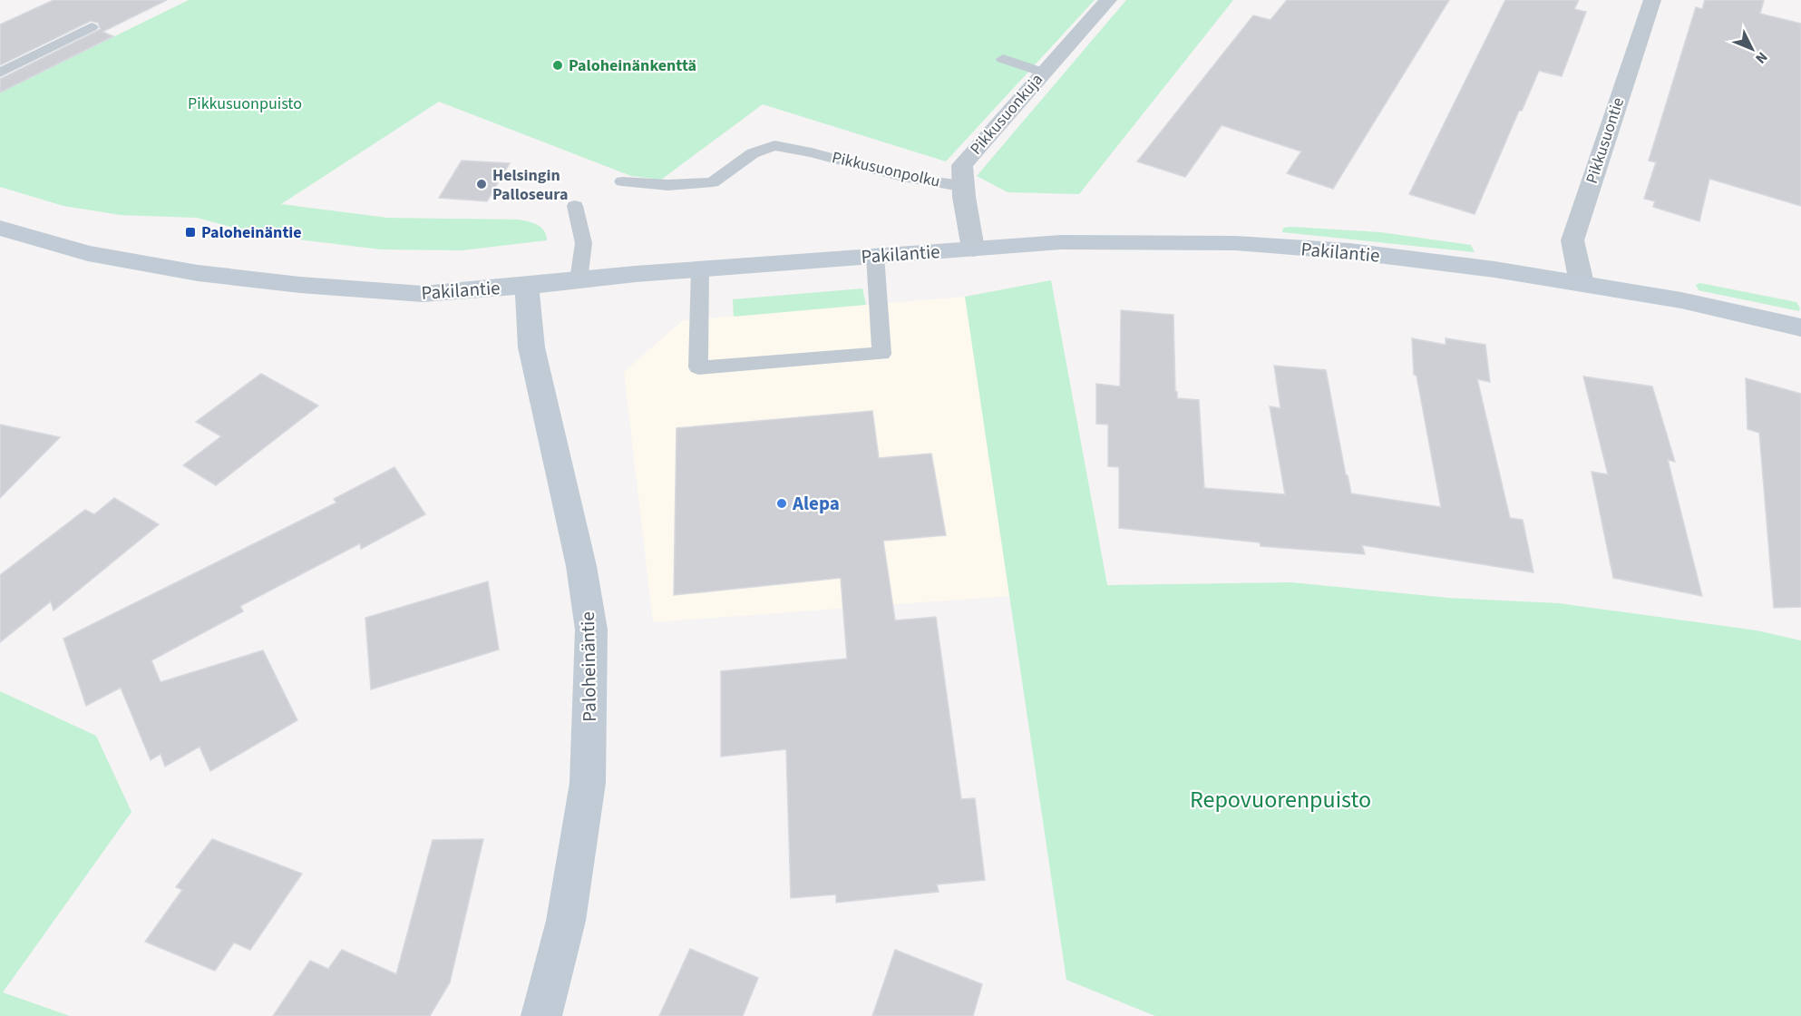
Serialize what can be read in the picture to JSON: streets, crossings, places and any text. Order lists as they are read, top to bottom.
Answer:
{
  "streets": {
    "main road": ["Pakilantie", "Paloheinäntie"],
    "street": ["Pikkusuonkuja", "Pikkusuontie"],
    "lane": ["Pikkusuonpolku"]
  },
  "crossings": [
    ["Pikkusuonkuja", "Pikkusuonpolku"],
    ["Pikkusuonkuja", "Pakilantie"],
    ["Pikkusuontie", "Pakilantie"],
    ["Pakilantie", "Paloheinäntie"]
  ],
  "parks": ["Pikkusuonpuisto", "Repovuorenpuisto"],
  "places": {
    "other": ["Paloheinänkenttä", "Helsingin Palloseura", "Alepa"],
    "transit": ["Paloheinäntie"]
  },
  "north": "bottom right"
}
